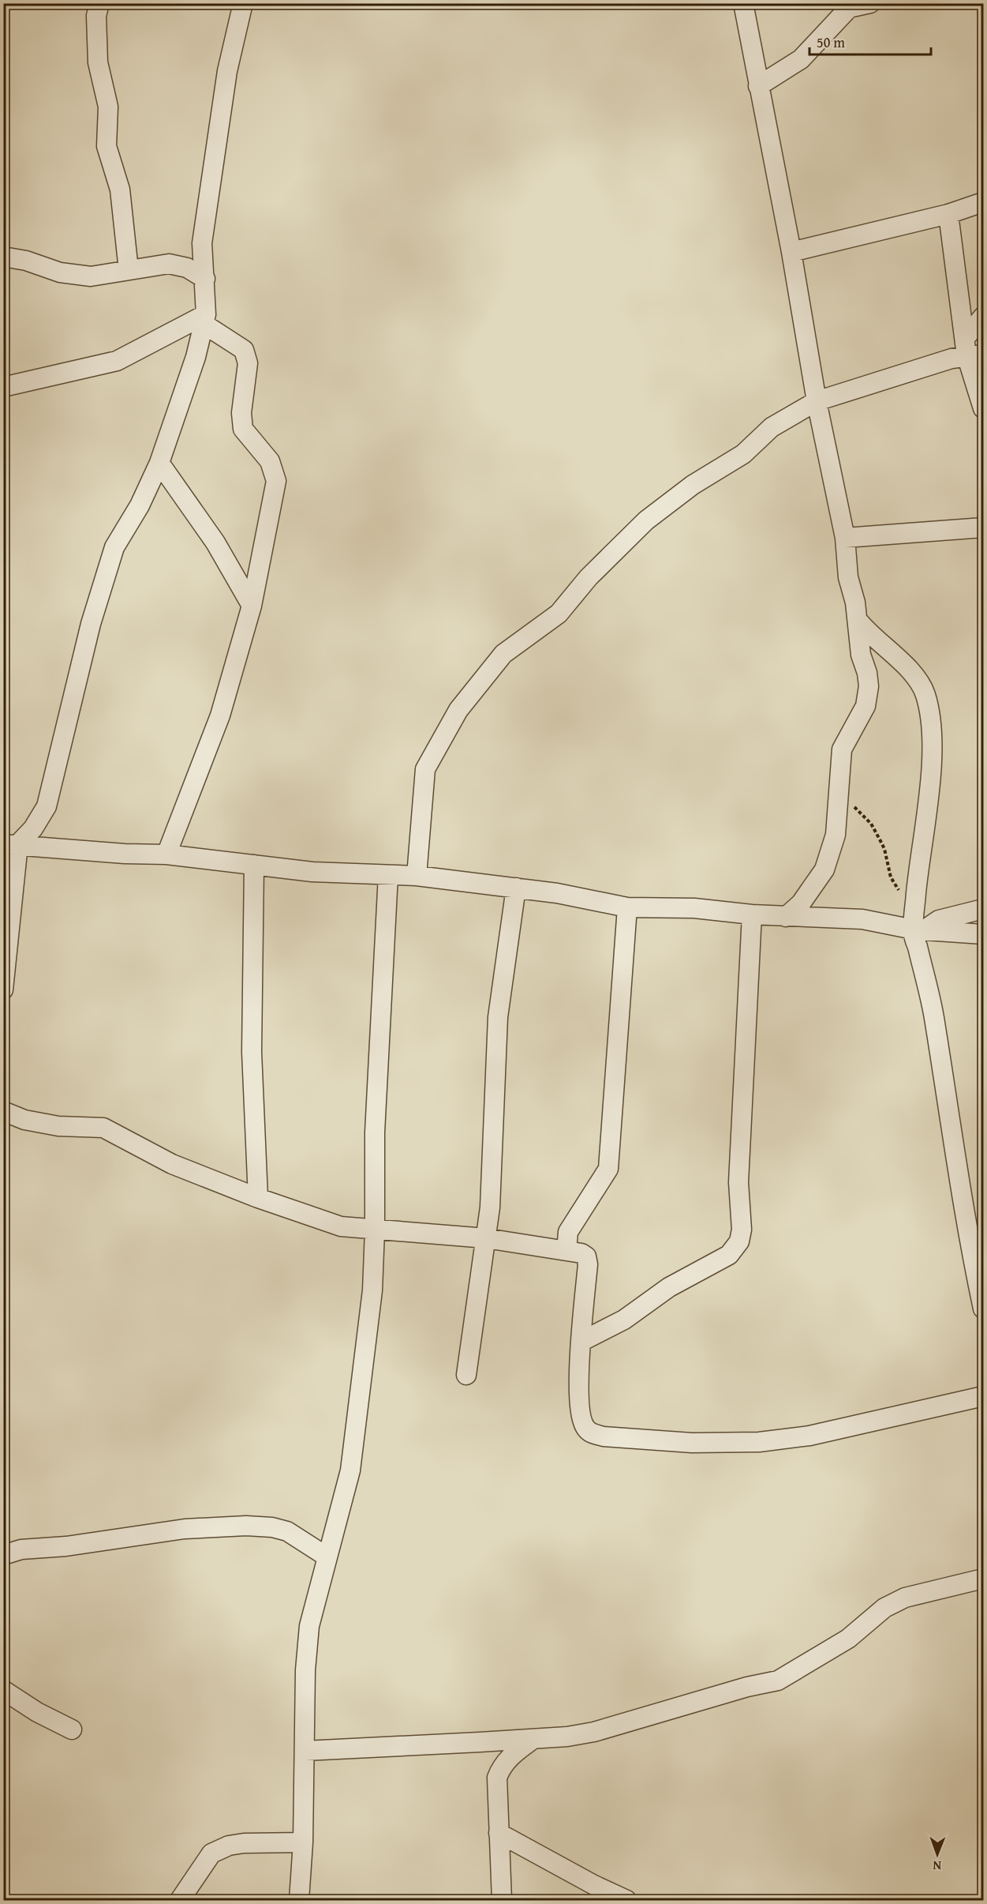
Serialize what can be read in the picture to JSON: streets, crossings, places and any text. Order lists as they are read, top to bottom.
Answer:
{
  "scale_bar": "50 m",
  "north": "bottom"
}
